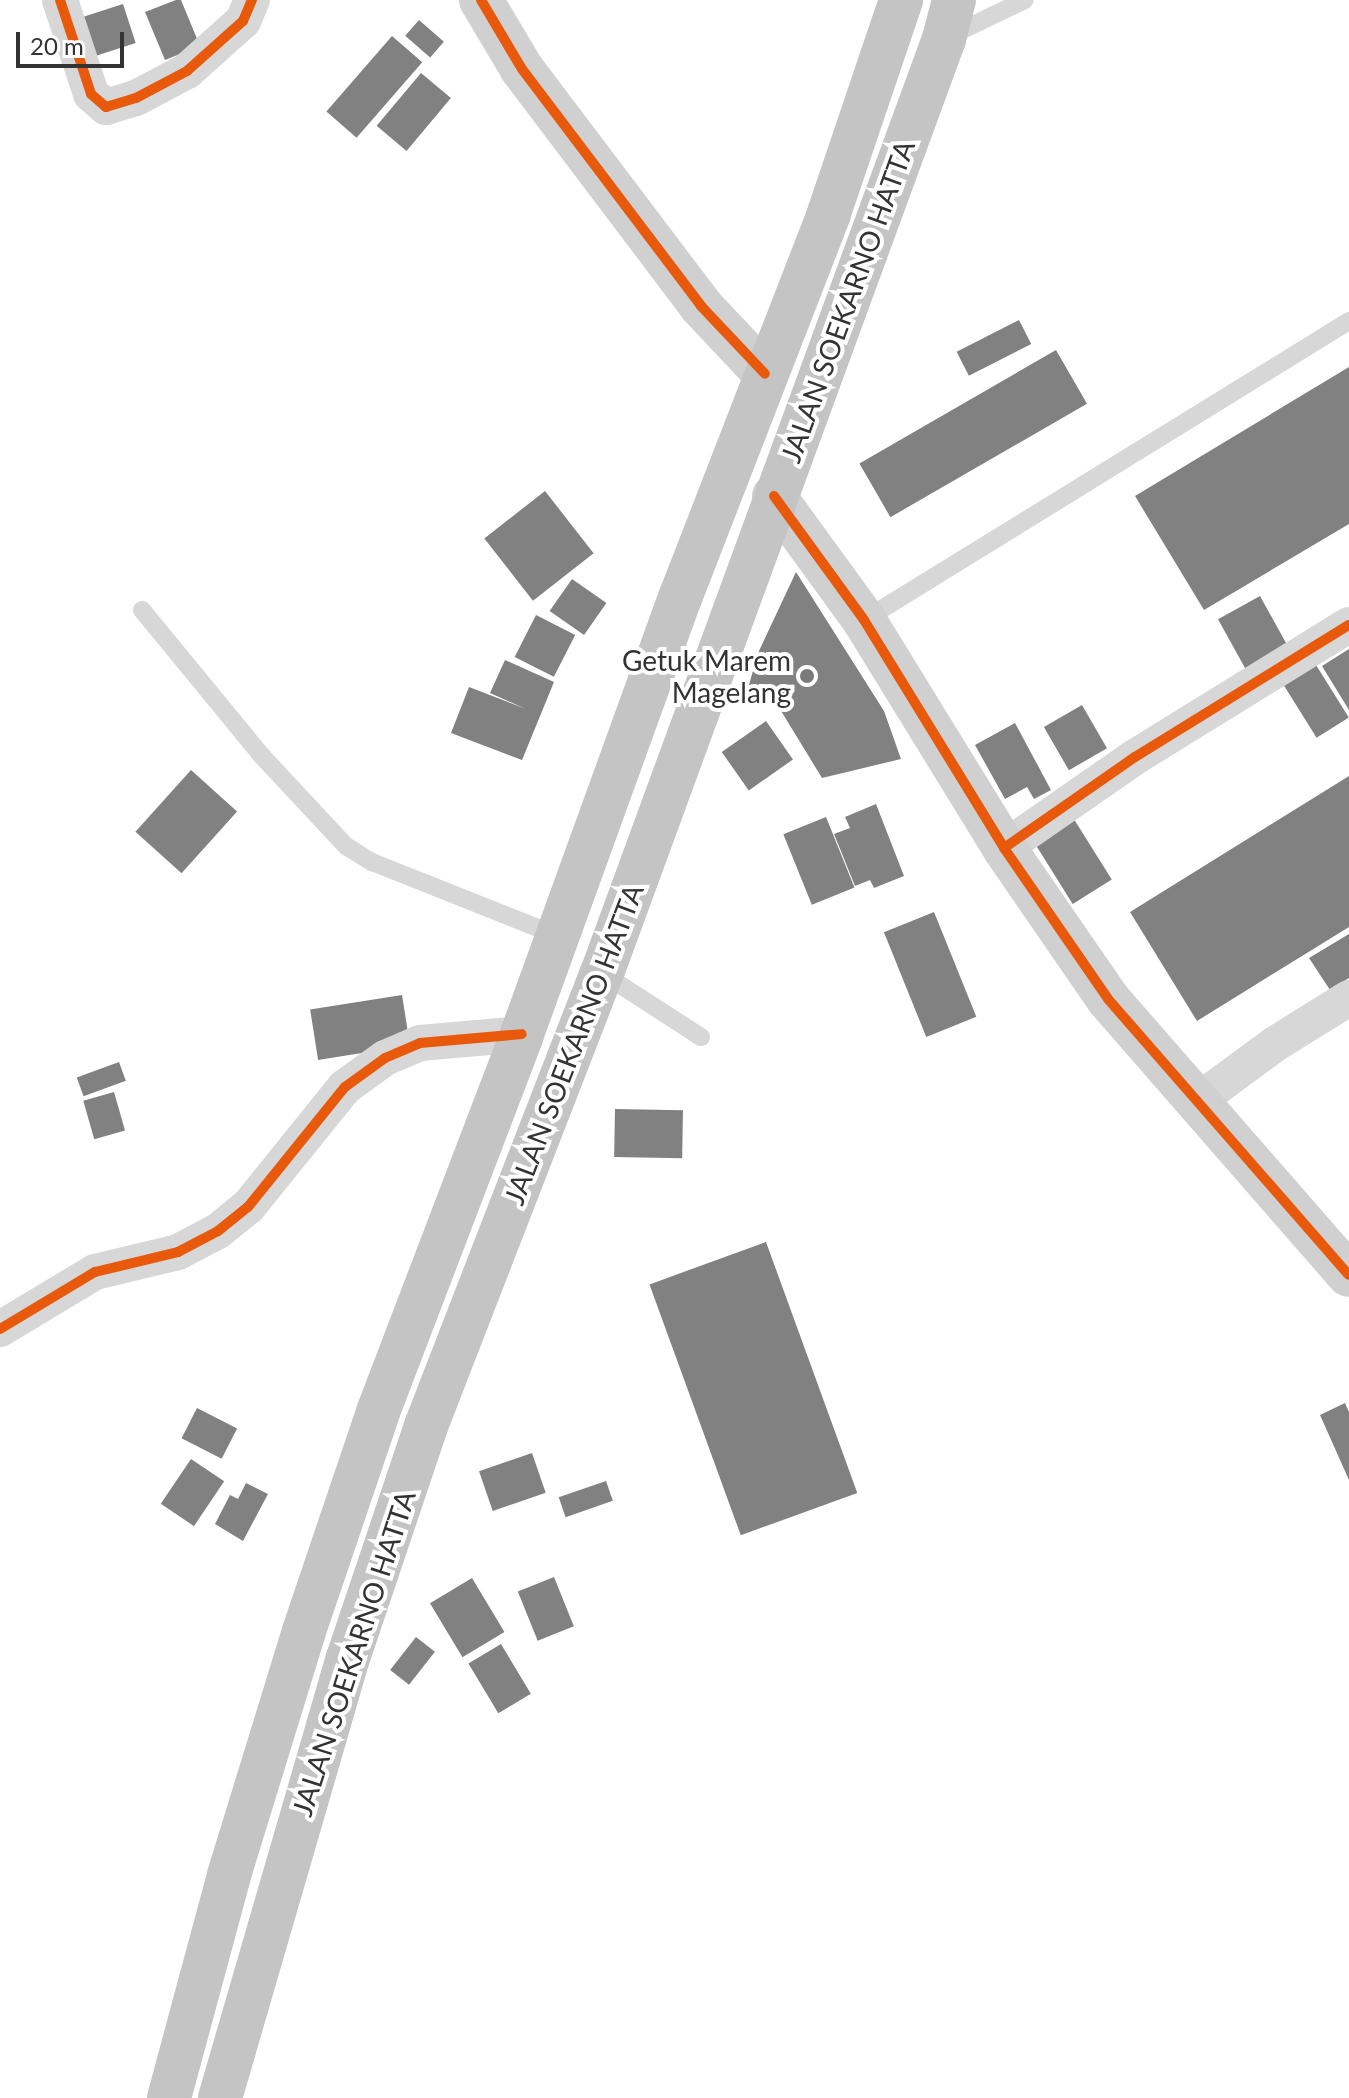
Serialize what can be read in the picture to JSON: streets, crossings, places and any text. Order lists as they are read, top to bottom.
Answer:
{
  "streets": {
    "highway": ["JALAN SOEKARNO HATTA"]
  },
  "places": ["Getuk Marem Magelang"],
  "scale_bar": "20 m"
}
